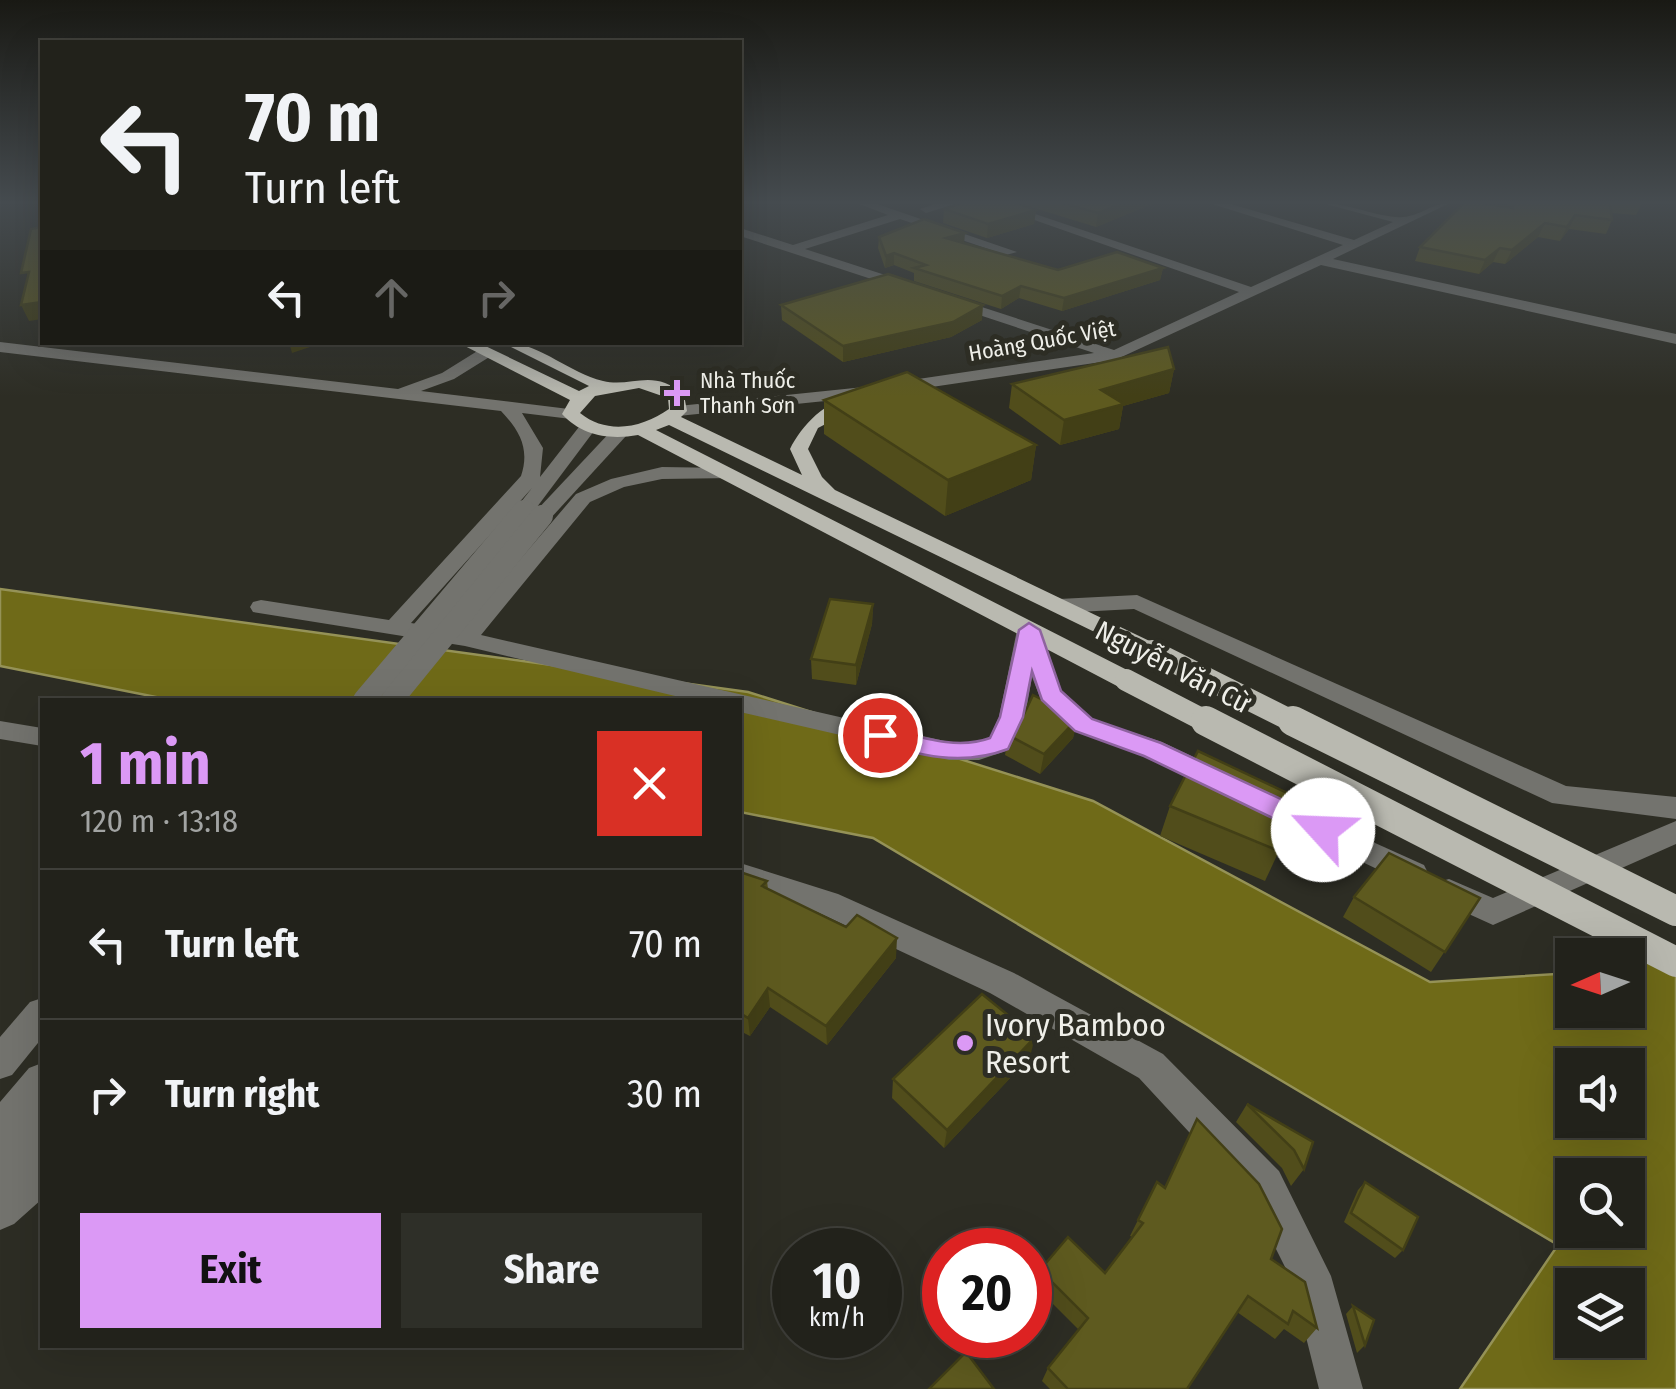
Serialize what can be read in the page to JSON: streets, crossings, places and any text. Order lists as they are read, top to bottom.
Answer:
{
  "streets": {
    "main road": ["Nguyễn Văn Cừ"],
    "street": ["Hoàng Quốc Việt"]
  },
  "crossings": [
    ["Hoàng Quốc Việt", "Nguyễn Văn Cừ"]
  ],
  "places": {
    "health": ["Nhà Thuốc Thanh Sơn"],
    "other": ["Ivory Bamboo Resort"]
  },
  "north": "left",
  "page": {
    "turn": ["70 m", "Turn left"],
    "heading": ["1 min", "120 m · 13:18"],
    "list": [
      {
        "name": "Turn left",
        "value": "70 m"
      },
      {
        "name": "Turn right",
        "value": "30 m"
      }
    ],
    "buttons": ["Exit", "Share"],
    "speed": "10 km/h",
    "limit": "20"
  }
}
